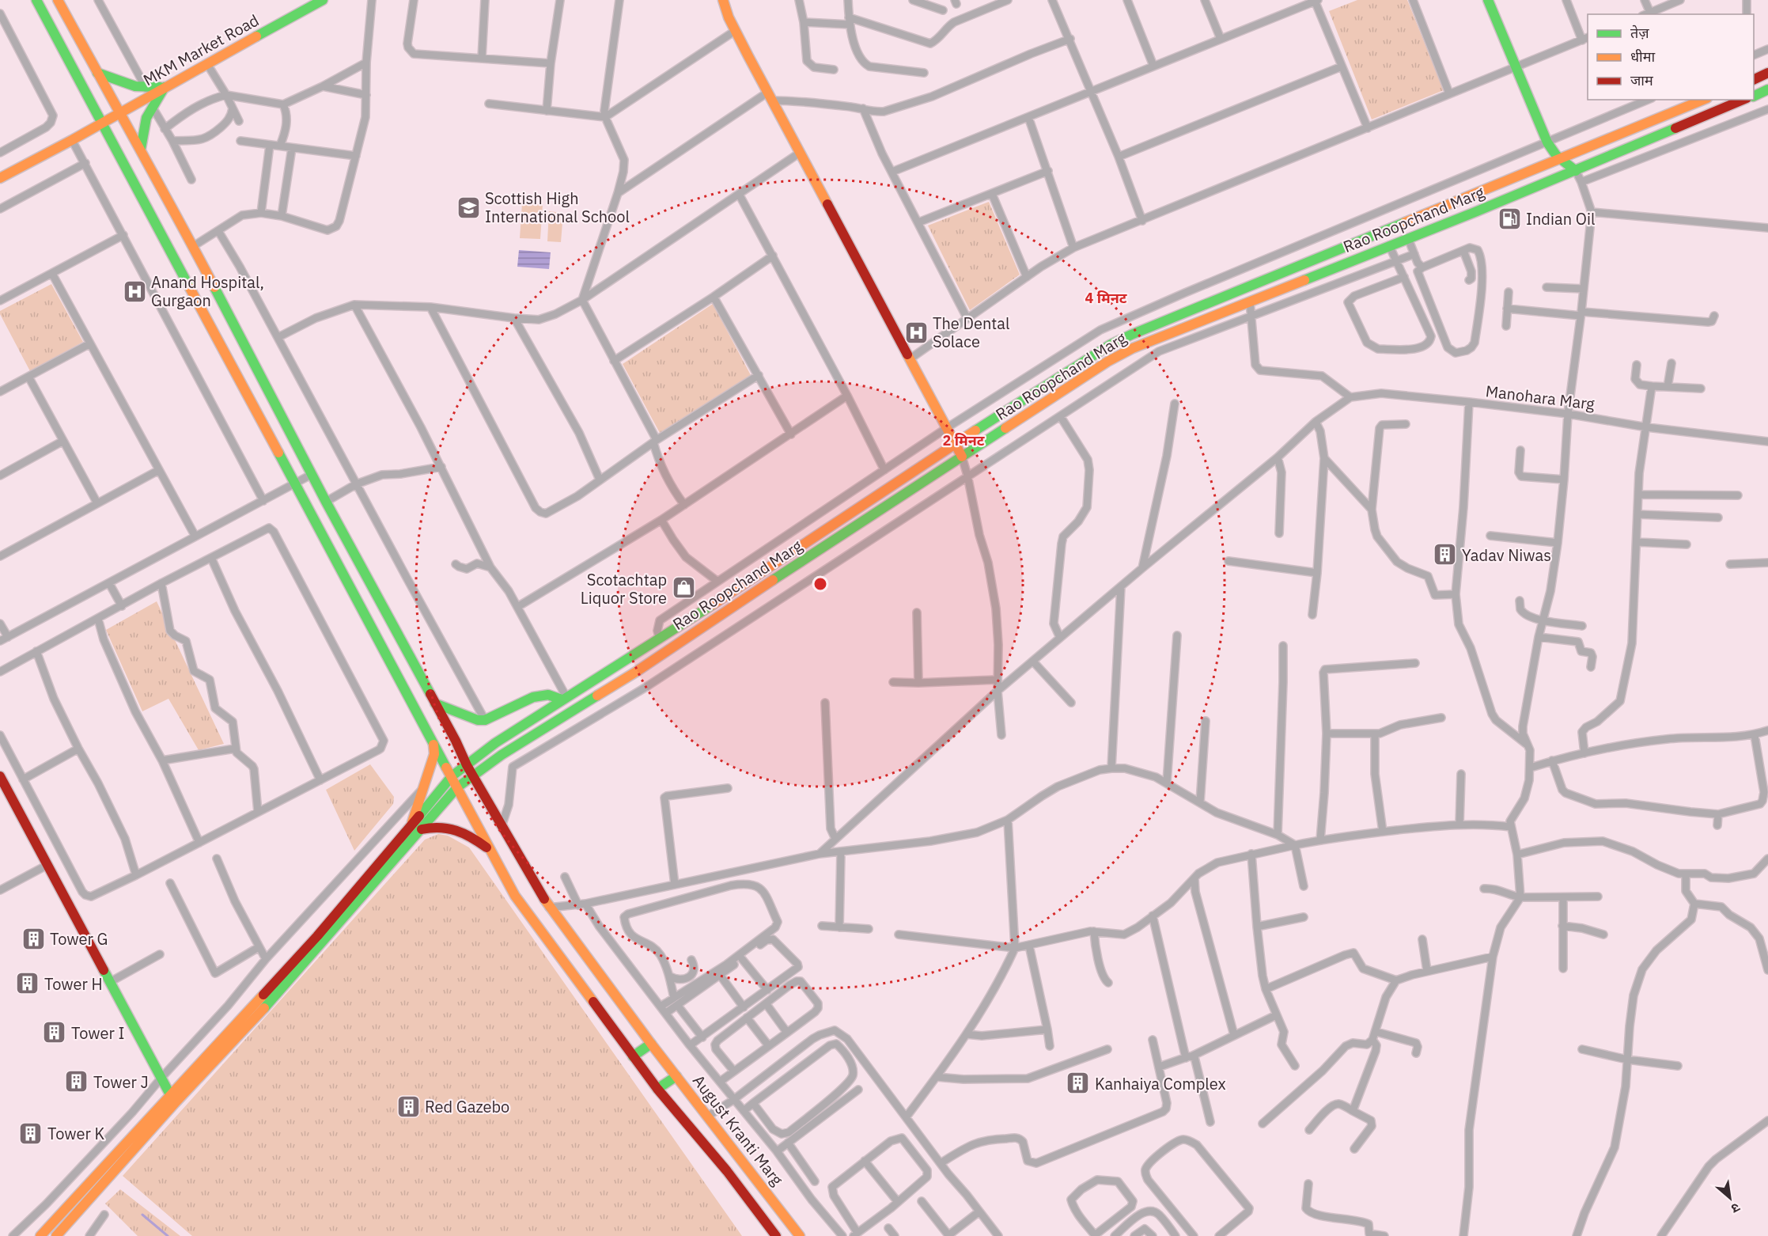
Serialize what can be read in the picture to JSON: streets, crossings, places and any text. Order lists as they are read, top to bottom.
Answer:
{
  "streets": {
    "main road": ["MKM Market Road", "Rao Roopchand Marg", "August Kranti Marg"],
    "street": ["Manohara Marg"]
  },
  "crossings": [
    ["MKM Market Road", "August Kranti Marg"],
    ["Rao Roopchand Marg", "August Kranti Marg"]
  ],
  "places": {
    "school or university": ["Scottish High International School"],
    "fuel station": ["Indian Oil"],
    "hospital": ["Anand Hospital, Gurgaon", "The Dental Solace"],
    "building": [
      "Yadav Niwas",
      "Tower G",
      "Tower H",
      "Tower I",
      "Tower J",
      "Kanhaiya Complex",
      "Red Gazebo",
      "Tower K"
    ],
    "shop": ["Scotachtap Liquor Store"]
  },
  "legend": ["तेज़", "धीमा", "जाम"],
  "north": "bottom right",
  "rings": ["4 मिनट", "2 मिनट"]
}
